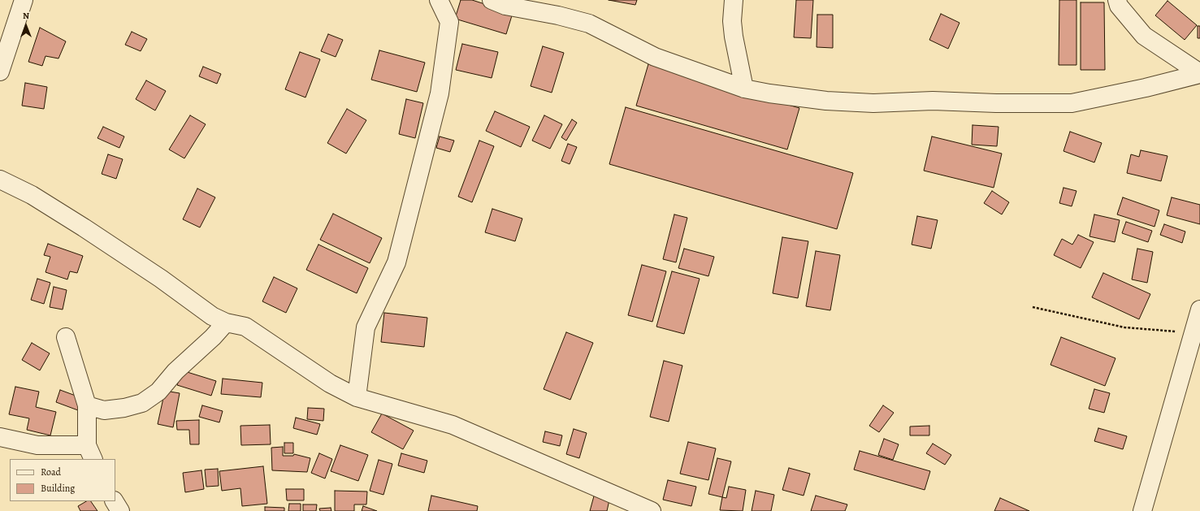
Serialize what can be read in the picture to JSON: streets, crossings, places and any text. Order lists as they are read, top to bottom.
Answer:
{
  "legend": ["Road", "Building"],
  "north": "top"
}
